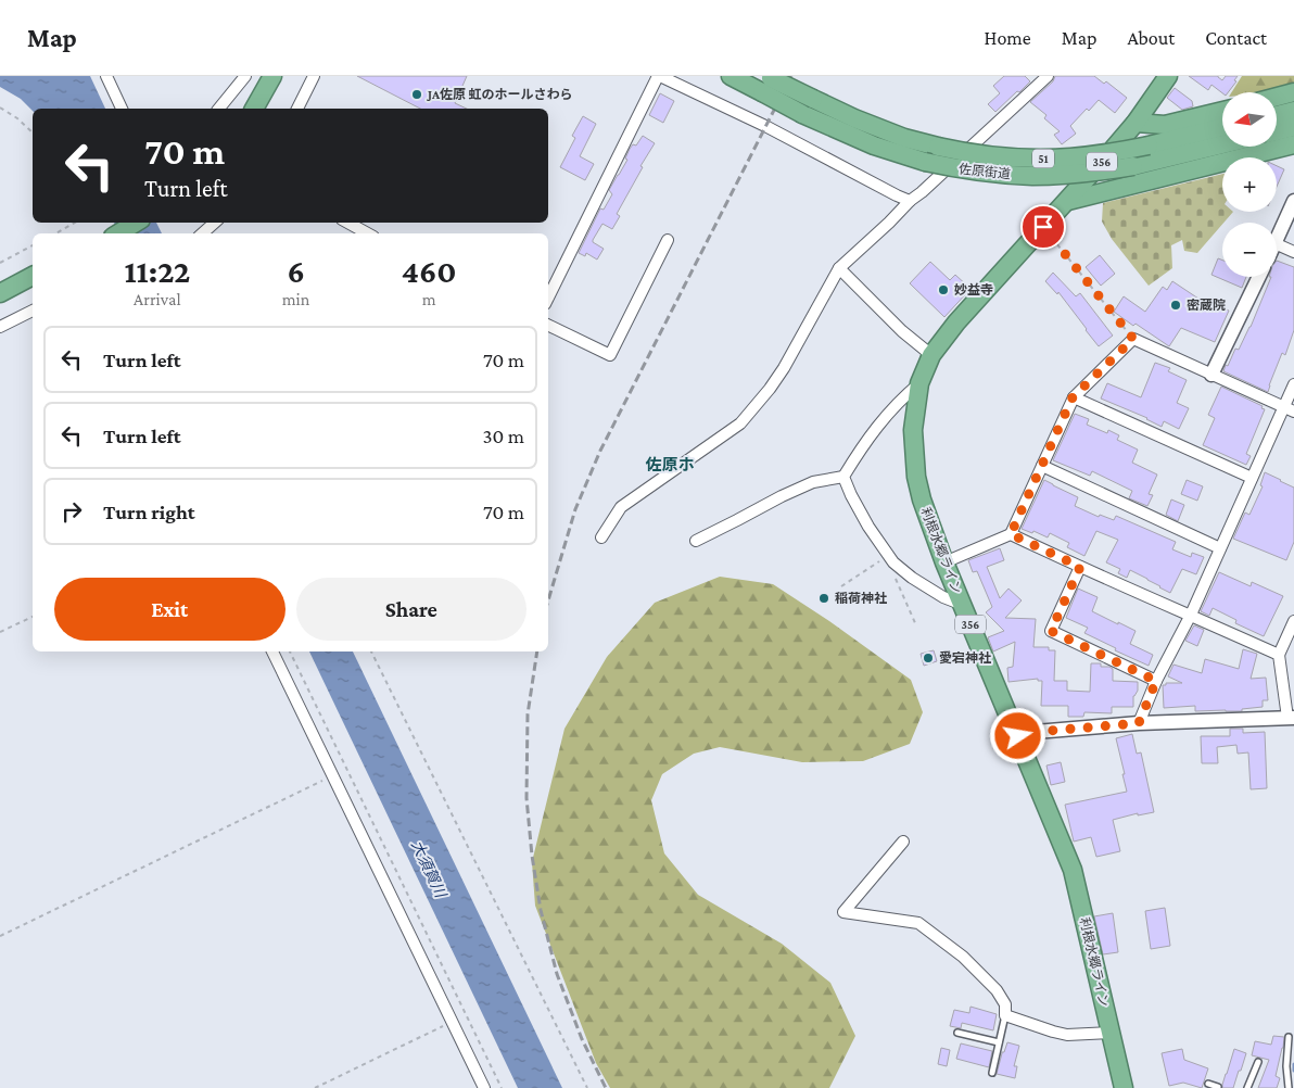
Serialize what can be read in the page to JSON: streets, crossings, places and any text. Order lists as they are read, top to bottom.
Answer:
{
  "streets": {
    "highway": [
      "51",
      "356",
      "佐原街道",
      "利根水郷ライン"
    ]
  },
  "districts": ["佐原ホ"],
  "water": ["大須賀川"],
  "places": [
    "JA佐原 虹のホールさわら",
    "妙益寺",
    "密蔵院",
    "稲荷神社",
    "愛宕神社"
  ],
  "north": "left",
  "page": {
    "header": "Map",
    "nav": [
      "Home",
      "Map",
      "About",
      "Contact"
    ],
    "map_buttons": ["+", "−"],
    "turn": ["70 m", "Turn left"],
    "eta": [
      "11:22",
      "Arrival",
      "6",
      "min",
      "460",
      "m"
    ],
    "list": [
      {
        "name": "Turn left",
        "value": "70 m"
      },
      {
        "name": "Turn left",
        "value": "30 m"
      },
      {
        "name": "Turn right",
        "value": "70 m"
      }
    ],
    "buttons": ["Exit", "Share"]
  }
}
